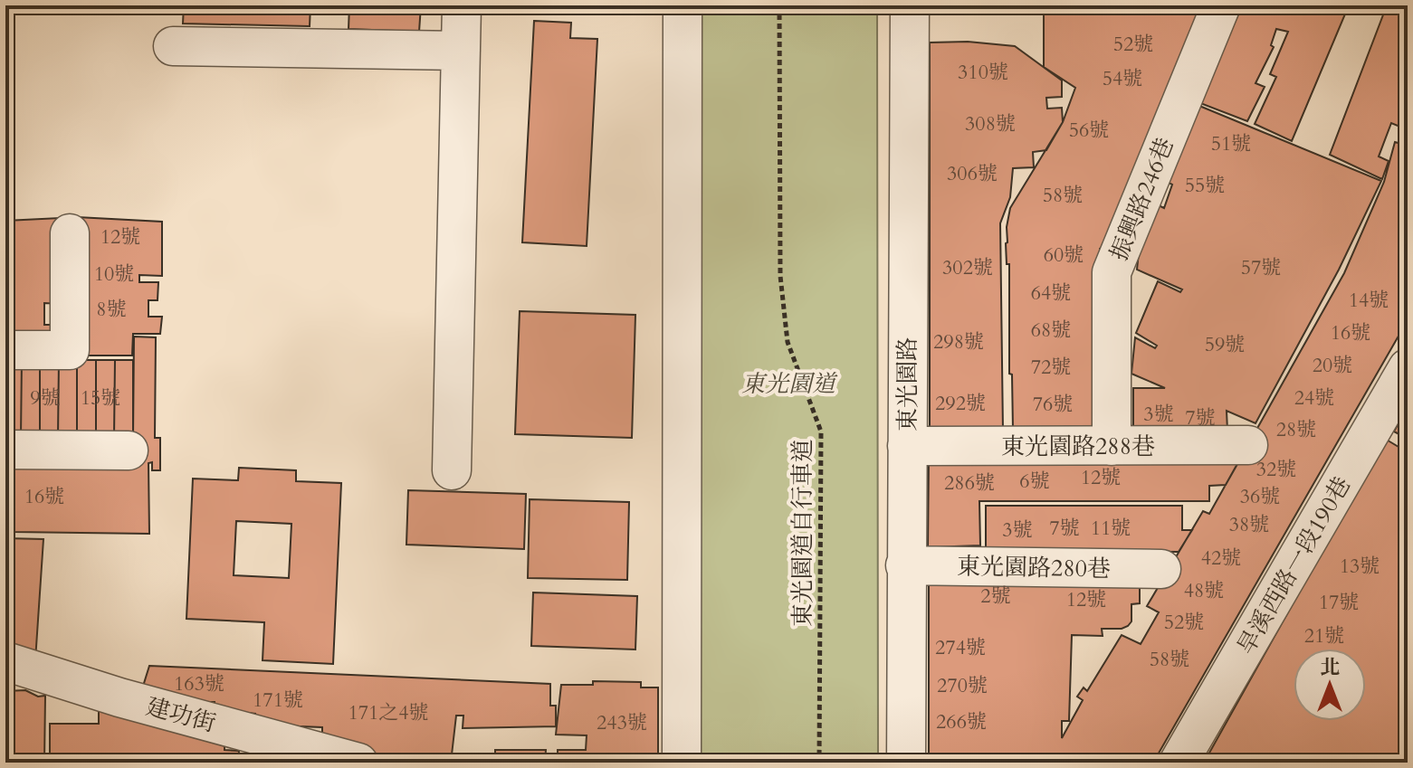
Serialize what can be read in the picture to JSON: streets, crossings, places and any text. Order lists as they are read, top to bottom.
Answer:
{
  "streets": {
    "street": [
      "振興路246巷",
      "東光園路",
      "東光園路288巷",
      "旱溪西路一段190巷",
      "東光園路280巷",
      "建功街"
    ],
    "path": ["東光園道自行車道"]
  },
  "crossings": [
    ["振興路246巷", "東光園路288巷"],
    ["東光園路", "東光園路288巷"],
    ["東光園路", "東光園路280巷"]
  ],
  "parks": ["東光園道"],
  "house_numbers": [
    "52號",
    "310號",
    "54號",
    "308號",
    "56號",
    "51號",
    "306號",
    "55號",
    "58號",
    "12號",
    "60號",
    "302號",
    "57號",
    "10號",
    "64號",
    "14號",
    "8號",
    "68號",
    "16號",
    "298號",
    "59號",
    "20號",
    "72號",
    "9號",
    "15號",
    "24號",
    "292號",
    "76號",
    "3號",
    "7號",
    "28號",
    "32號",
    "12號",
    "6號",
    "286號",
    "16號",
    "36號",
    "38號",
    "7號",
    "11號",
    "3號",
    "42號",
    "13號",
    "48號",
    "2號",
    "12號",
    "17號",
    "52號",
    "21號",
    "274號",
    "58號",
    "163號",
    "270號",
    "171號",
    "171之4號",
    "266號",
    "243號"
  ],
  "north": "top"
}
